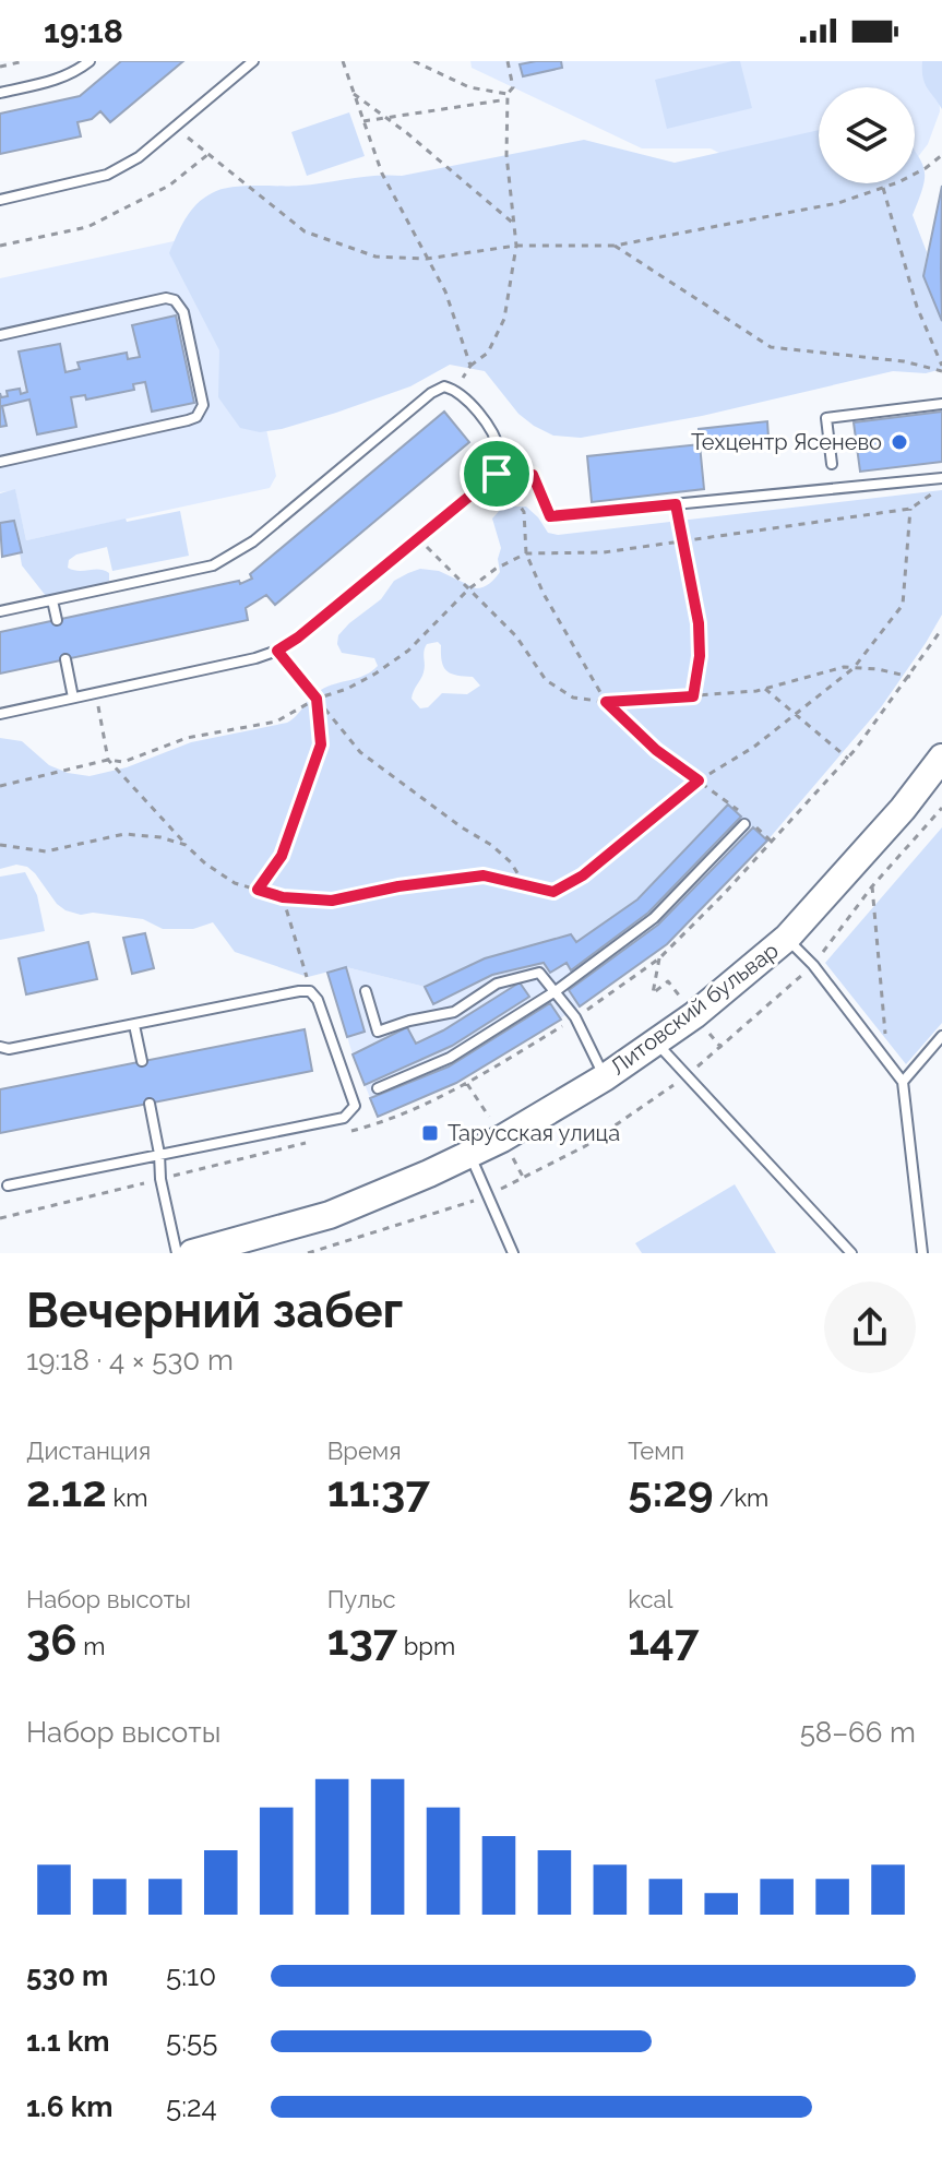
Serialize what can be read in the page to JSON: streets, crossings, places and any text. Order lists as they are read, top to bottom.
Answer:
{
  "streets": {
    "main road": ["Литовский бульвар"]
  },
  "places": {
    "other": ["Техцентр Ясенево"],
    "transit": ["Тарусская улица"]
  },
  "page": {
    "status": "19:18",
    "heading": ["Вечерний забег", "19:18 · 4 × 530 m"],
    "stats": [
      ["Дистанция", "2.12 km"],
      ["Время", "11:37"],
      ["Темп", "5:29 /km"],
      ["Набор высоты", "36 m"],
      ["Пульс", "137 bpm"],
      ["kcal", "147"]
    ],
    "chart": ["Набор высоты", "58–66 m"],
    "list": [
      {
        "name": "530 m",
        "note": "5:10"
      },
      {
        "name": "1.1 km",
        "note": "5:55"
      },
      {
        "name": "1.6 km",
        "note": "5:24"
      }
    ]
  }
}
